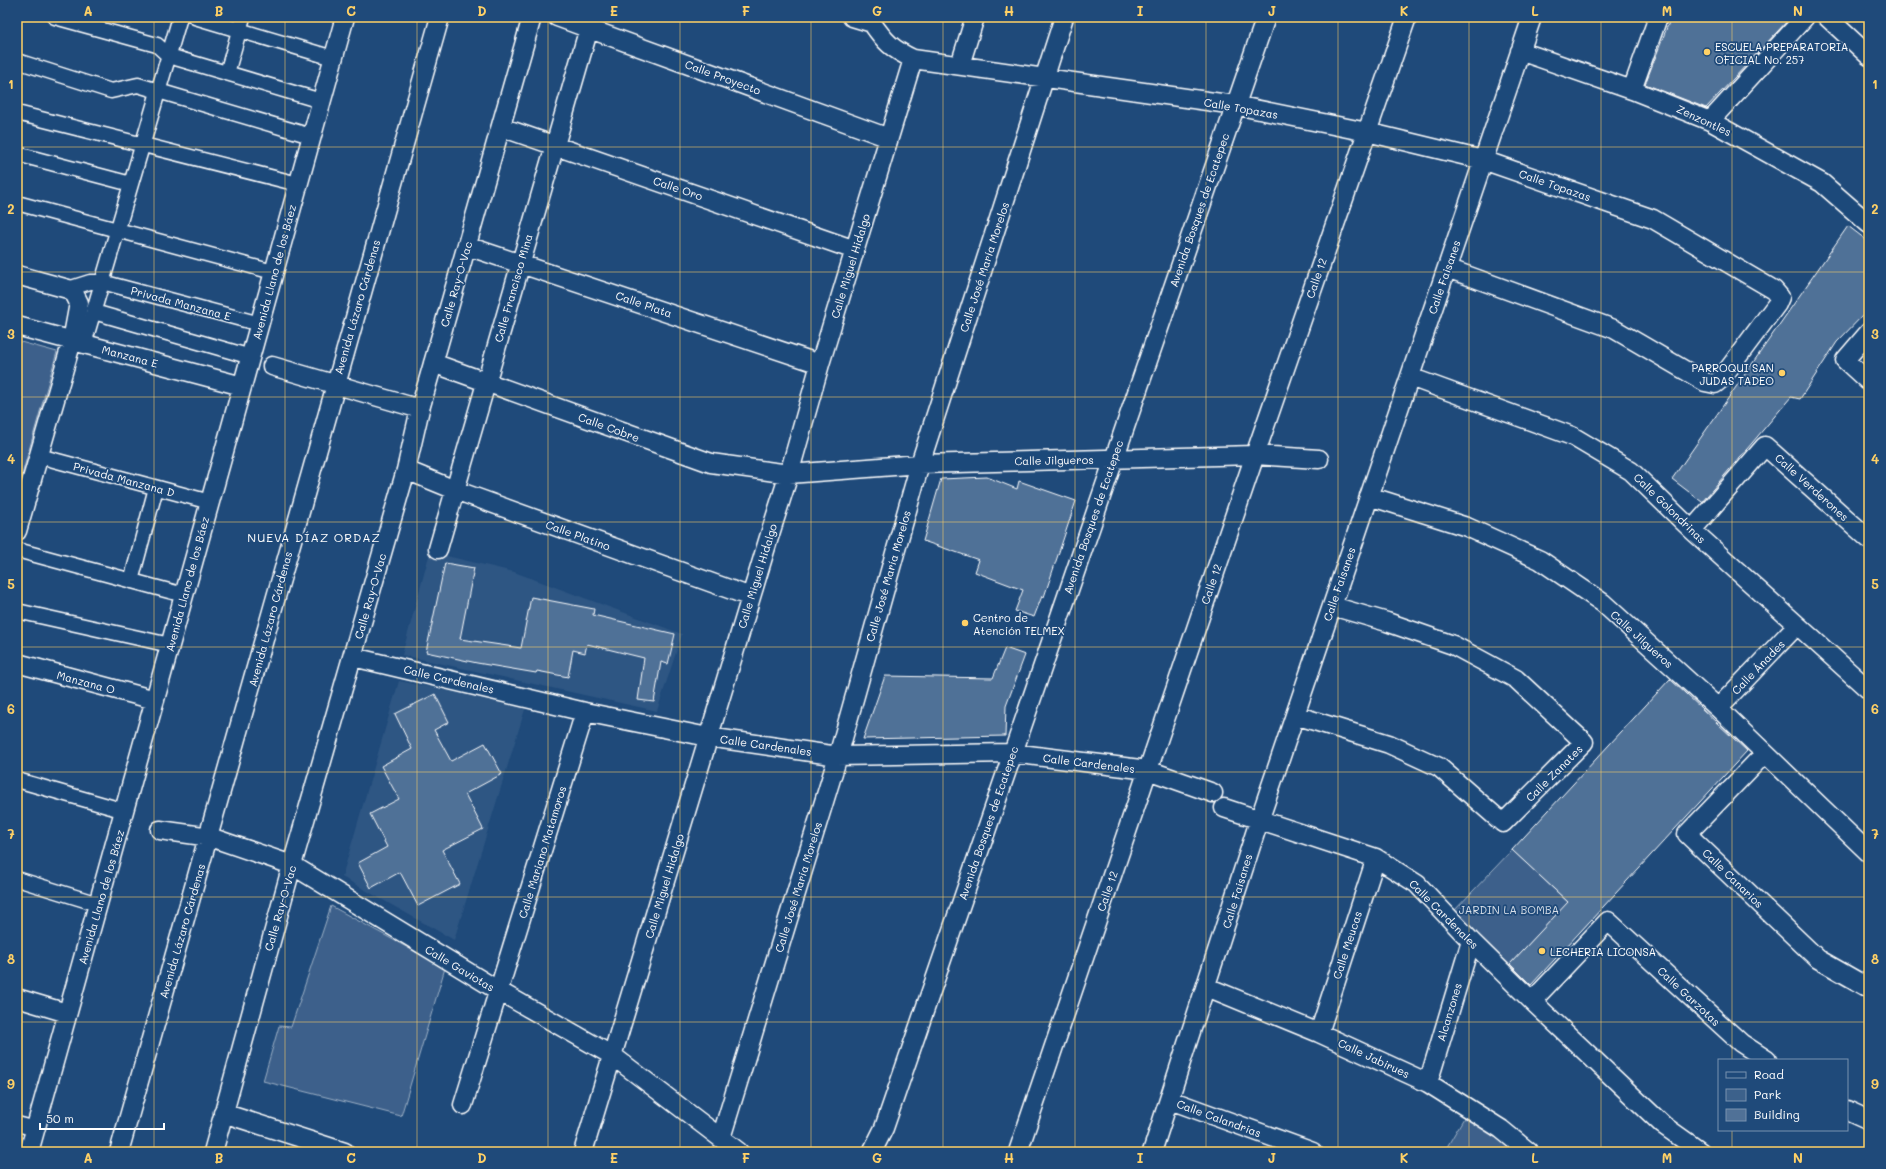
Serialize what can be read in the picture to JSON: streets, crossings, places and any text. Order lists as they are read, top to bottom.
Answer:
{
  "streets": {
    "street": [
      "Calle Proyecto",
      "Calle Topazas",
      "Zenzontles",
      "Calle Oro",
      "Avenida Bosques de Ecatepec",
      "Calle Miguel Hidalgo",
      "Calle José María Morelos",
      "Avenida Llano de los Báez",
      "Calle Faisanes",
      "Calle 12",
      "Calle Ray-O-Vac",
      "Calle Francisco Mina",
      "Privada Manzana E",
      "Calle Plata",
      "Avenida Lázaro Cárdenas",
      "Manzana E",
      "Calle Cobre",
      "Calle Jilgueros",
      "Privada Manzana D",
      "Calle Verderones",
      "Calle Golondrinas",
      "Calle Platino",
      "Calle Ánades",
      "Calle Cardenales",
      "Manzana O",
      "Calle Zanates",
      "Calle Mariano Matamoros",
      "Calle Canarios",
      "Calle Meucas",
      "Calle Gaviotas",
      "Calle Garzotas",
      "Alcanzones",
      "Calle Jabirues",
      "Calle Calandrias"
    ]
  },
  "crossings": [
    ["Calle Proyecto", "Calle Miguel Hidalgo"],
    ["Calle Proyecto", "Calle Francisco Mina"],
    ["Calle Topazas", "Avenida Bosques de Ecatepec"],
    ["Calle Topazas", "Calle Miguel Hidalgo"],
    ["Calle Topazas", "Calle José María Morelos"],
    ["Calle Topazas", "Calle Faisanes"],
    ["Calle Topazas", "Calle 12"],
    ["Zenzontles", "Calle Faisanes"],
    ["Calle Oro", "Calle Miguel Hidalgo"],
    ["Calle Oro", "Calle Ray-O-Vac"],
    ["Calle Oro", "Calle Francisco Mina"],
    ["Avenida Bosques de Ecatepec", "Calle Jilgueros"],
    ["Avenida Bosques de Ecatepec", "Calle Cardenales"],
    ["Calle Miguel Hidalgo", "Calle Plata"],
    ["Calle Miguel Hidalgo", "Calle Cobre"],
    ["Calle Miguel Hidalgo", "Calle Jilgueros"],
    ["Calle Miguel Hidalgo", "Calle Platino"],
    ["Calle Miguel Hidalgo", "Calle Cardenales"],
    ["Calle Miguel Hidalgo", "Calle Gaviotas"],
    ["Calle José María Morelos", "Calle Jilgueros"],
    ["Calle José María Morelos", "Calle Cardenales"],
    ["Calle José María Morelos", "Calle Gaviotas"],
    ["Avenida Llano de los Báez", "Privada Manzana E"],
    ["Avenida Llano de los Báez", "Manzana E"],
    ["Avenida Llano de los Báez", "Privada Manzana D"],
    ["Avenida Llano de los Báez", "Manzana O"],
    ["Calle Faisanes", "Calle Jilgueros"],
    ["Calle Faisanes", "Calle Golondrinas"],
    ["Calle Faisanes", "Calle Cardenales"],
    ["Calle Faisanes", "Calle Zanates"],
    ["Calle Faisanes", "Calle Jabirues"],
    ["Calle Faisanes", "Calle Calandrias"],
    ["Calle 12", "Calle Jilgueros"],
    ["Calle 12", "Calle Cardenales"],
    ["Calle Ray-O-Vac", "Calle Plata"],
    ["Calle Ray-O-Vac", "Calle Cobre"],
    ["Calle Ray-O-Vac", "Calle Platino"],
    ["Calle Ray-O-Vac", "Calle Cardenales"],
    ["Calle Ray-O-Vac", "Calle Gaviotas"],
    ["Calle Francisco Mina", "Calle Plata"],
    ["Calle Francisco Mina", "Calle Cobre"],
    ["Calle Francisco Mina", "Calle Platino"],
    ["Avenida Lázaro Cárdenas", "Calle Gaviotas"],
    ["Calle Cobre", "Calle Jilgueros"],
    ["Calle Jilgueros", "Calle Ánades"],
    ["Calle Jilgueros", "Calle Canarios"],
    ["Calle Verderones", "Calle Golondrinas"],
    ["Calle Golondrinas", "Calle Ánades"],
    ["Calle Cardenales", "Calle Mariano Matamoros"],
    ["Calle Cardenales", "Calle Meucas"],
    ["Calle Cardenales", "Calle Garzotas"],
    ["Calle Cardenales", "Alcanzones"],
    ["Calle Mariano Matamoros", "Calle Gaviotas"],
    ["Calle Meucas", "Calle Jabirues"],
    ["Alcanzones", "Calle Jabirues"]
  ],
  "districts": ["NUEVA DÍAZ ORDAZ"],
  "parks": ["JARDIN LA BOMBA"],
  "places": [
    "ESCUELA PREPARATORIA OFICIAL No. 257",
    "PARROQUI SAN JUDAS TADEO",
    "Centro de Atención TELMEX",
    "LECHERIA LICONSA"
  ],
  "legend": ["Road", "Park", "Building"],
  "scale_bar": "50 m",
  "grid": {
    "columns": [
      "A",
      "B",
      "C",
      "D",
      "E",
      "F",
      "G",
      "H",
      "I",
      "J",
      "K",
      "L",
      "M",
      "N"
    ],
    "rows": [
      "1",
      "2",
      "3",
      "4",
      "5",
      "6",
      "7",
      "8",
      "9"
    ]
  }
}
